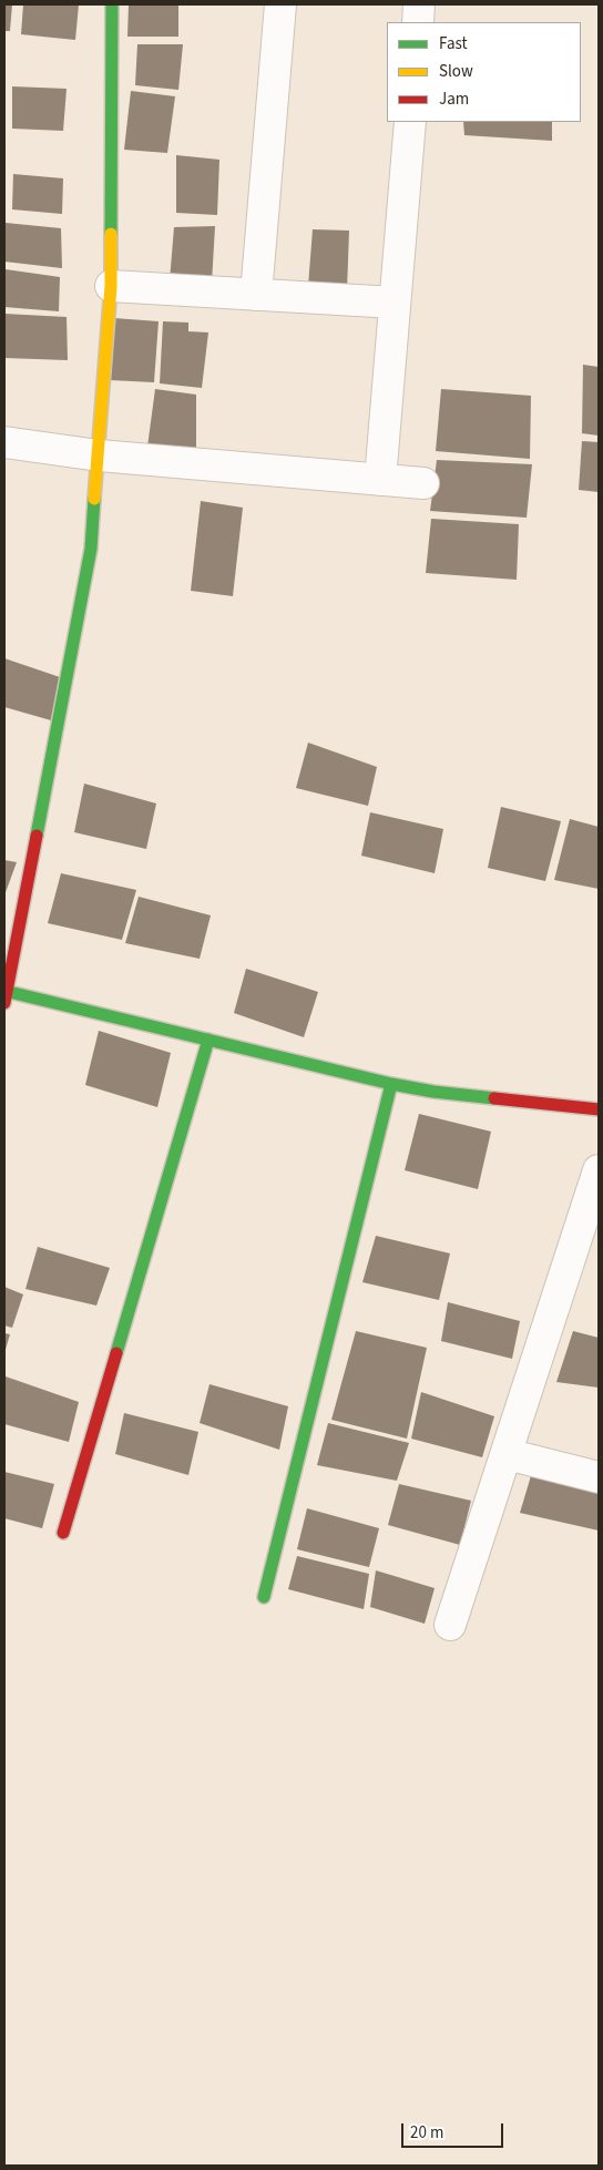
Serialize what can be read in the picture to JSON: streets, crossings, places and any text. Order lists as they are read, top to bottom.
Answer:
{
  "legend": ["Fast", "Slow", "Jam"],
  "scale_bar": "20 m"
}
